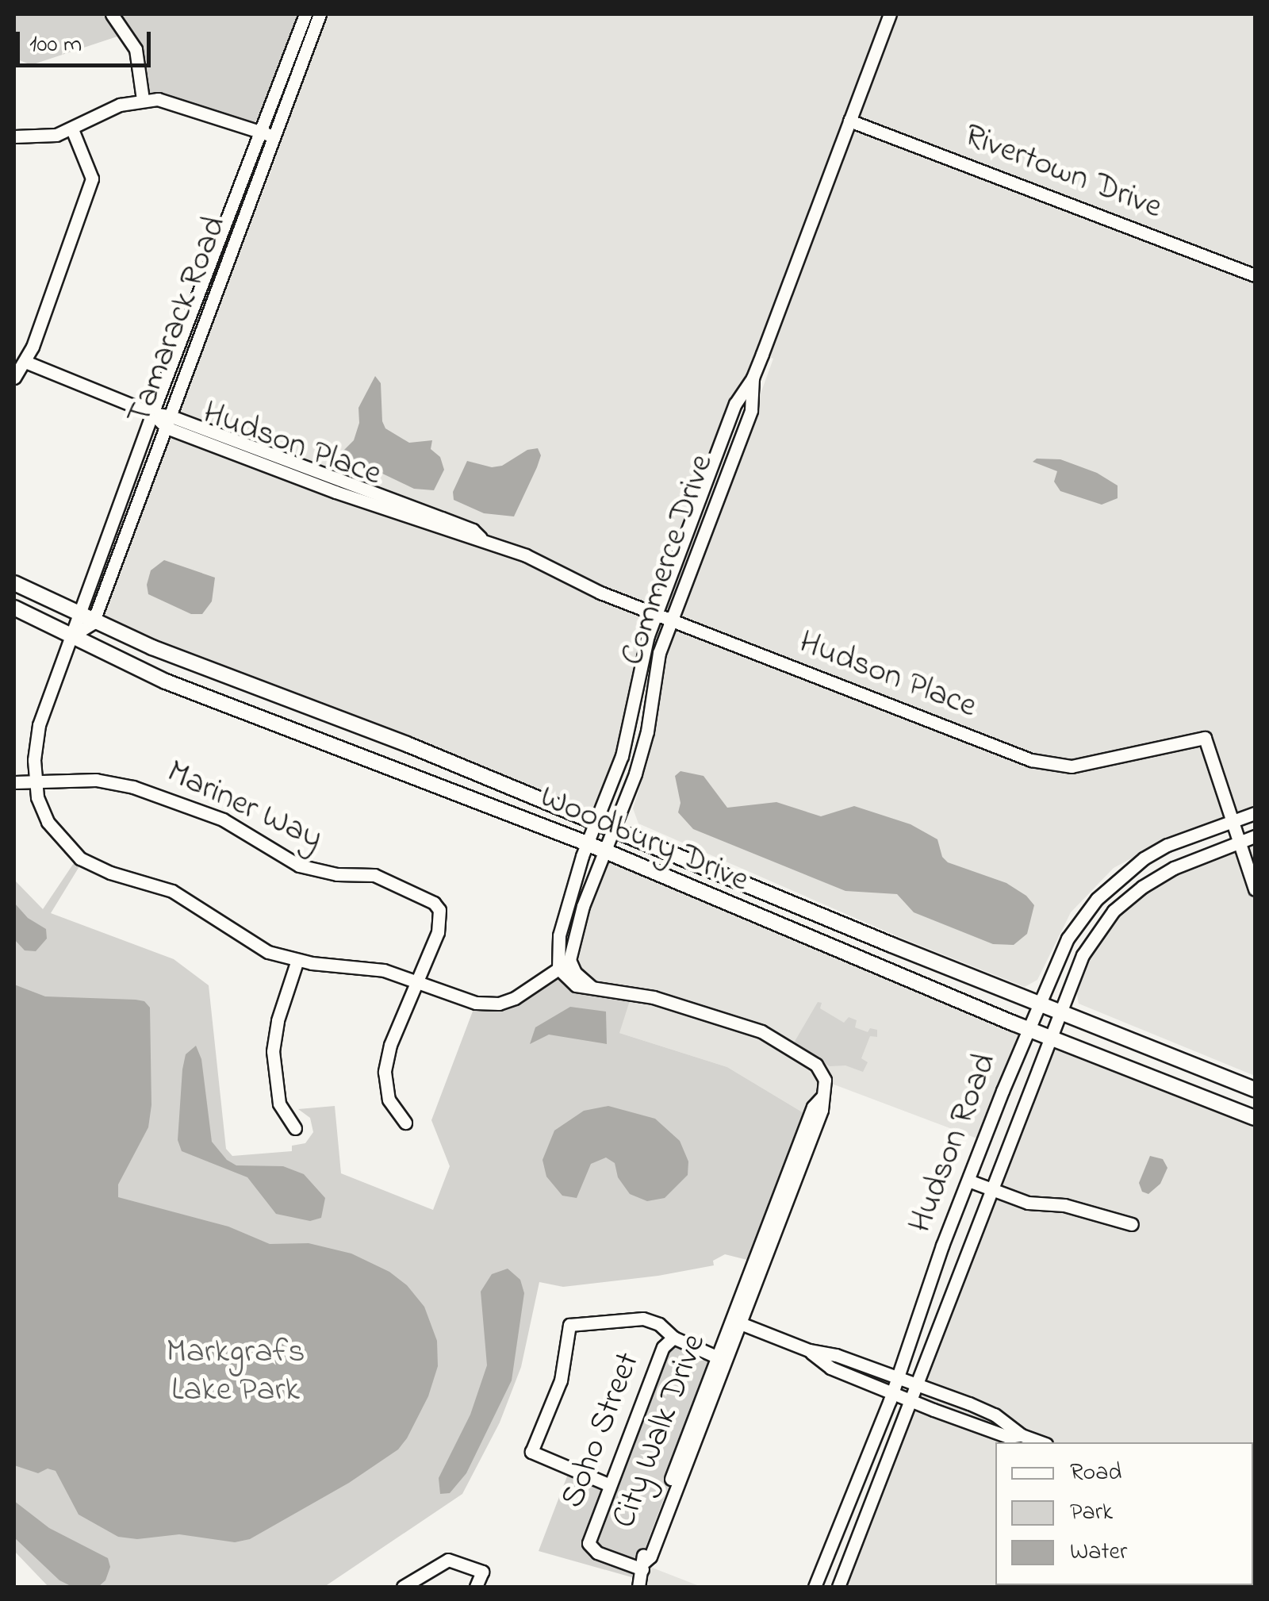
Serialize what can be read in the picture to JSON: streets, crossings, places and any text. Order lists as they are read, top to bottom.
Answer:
{
  "streets": {
    "main road": ["Woodbury Drive"],
    "street": [
      "Rivertown Drive",
      "Tamarack Road",
      "Hudson Place",
      "Commerce Drive",
      "Mariner Way",
      "Hudson Road",
      "Soho Street",
      "City Walk Drive"
    ]
  },
  "crossings": [
    ["Rivertown Drive", "Commerce Drive"],
    ["Tamarack Road", "Hudson Place"],
    ["Tamarack Road", "Commerce Drive"],
    ["Tamarack Road", "Mariner Way"],
    ["Tamarack Road", "Woodbury Drive"],
    ["Tamarack Road", "City Walk Drive"],
    ["Hudson Place", "Commerce Drive"],
    ["Hudson Place", "Hudson Road"],
    ["Commerce Drive", "Woodbury Drive"],
    ["Commerce Drive", "City Walk Drive"],
    ["Woodbury Drive", "Hudson Road"],
    ["Hudson Road", "City Walk Drive"],
    ["Soho Street", "City Walk Drive"]
  ],
  "parks": ["Markgrafs Lake Park"],
  "legend": ["Road", "Park", "Water"],
  "scale_bar": "100 m"
}
